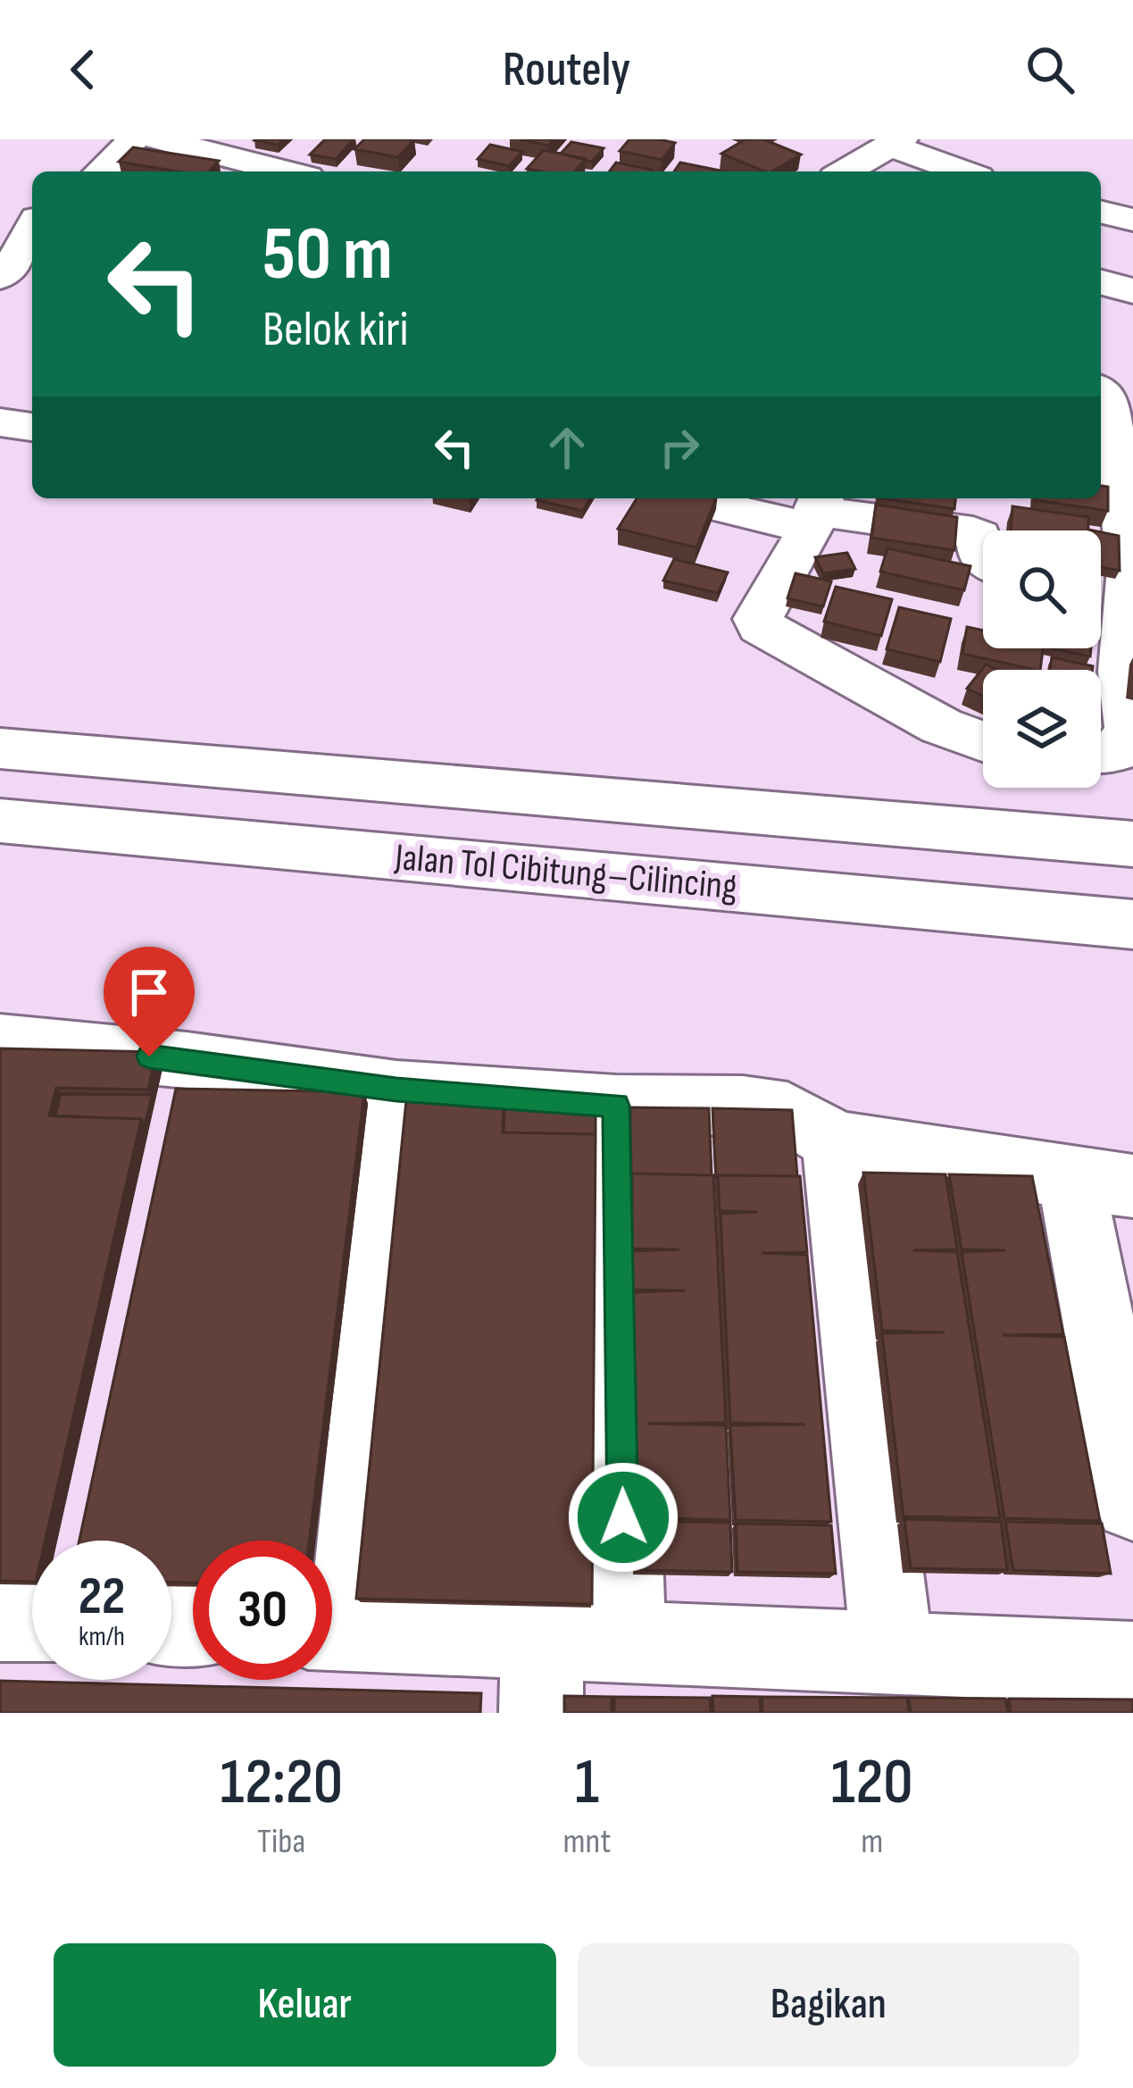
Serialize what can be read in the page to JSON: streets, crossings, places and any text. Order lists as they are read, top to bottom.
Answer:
{
  "streets": {
    "main road": ["Jalan Tol Cibitung–Cilincing"]
  },
  "page": {
    "header": "Routely",
    "turn": ["50 m", "Belok kiri"],
    "speed": "22 km/h",
    "limit": "30",
    "eta": [
      "12:20",
      "Tiba",
      "1",
      "mnt",
      "120",
      "m"
    ],
    "buttons": ["Keluar", "Bagikan"]
  }
}
